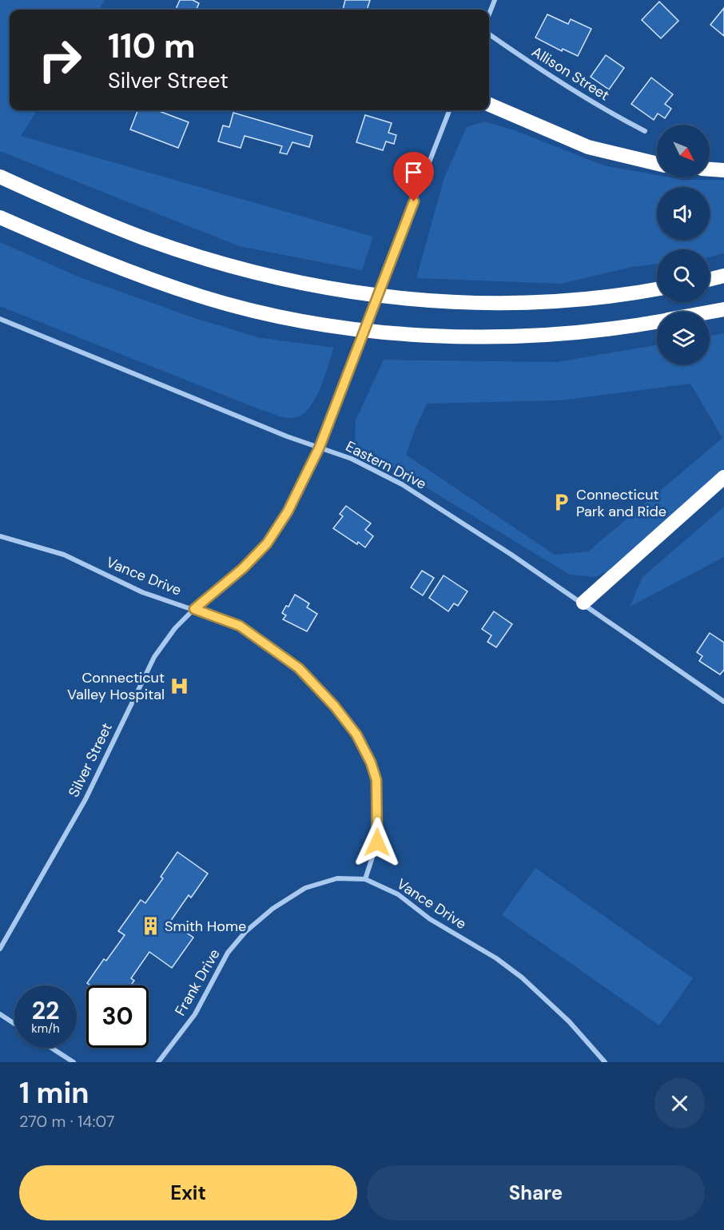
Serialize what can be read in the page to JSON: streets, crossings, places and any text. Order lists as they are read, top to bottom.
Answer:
{
  "streets": {
    "street": [
      "Allison Street",
      "Eastern Drive",
      "Vance Drive",
      "Silver Street",
      "Frank Drive"
    ]
  },
  "crossings": [
    ["Eastern Drive", "Silver Street"],
    ["Vance Drive", "Silver Street"],
    ["Vance Drive", "Frank Drive"]
  ],
  "places": {
    "parking": ["Connecticut Park and Ride"],
    "hospital": ["Connecticut Valley Hospital"],
    "building": ["Smith Home"]
  },
  "north": "bottom right",
  "page": {
    "turn": ["110 m", "Silver Street"],
    "speed": "22 km/h",
    "limit": "30",
    "heading": ["1 min", "270 m · 14:07"],
    "buttons": ["Exit", "Share"]
  }
}
